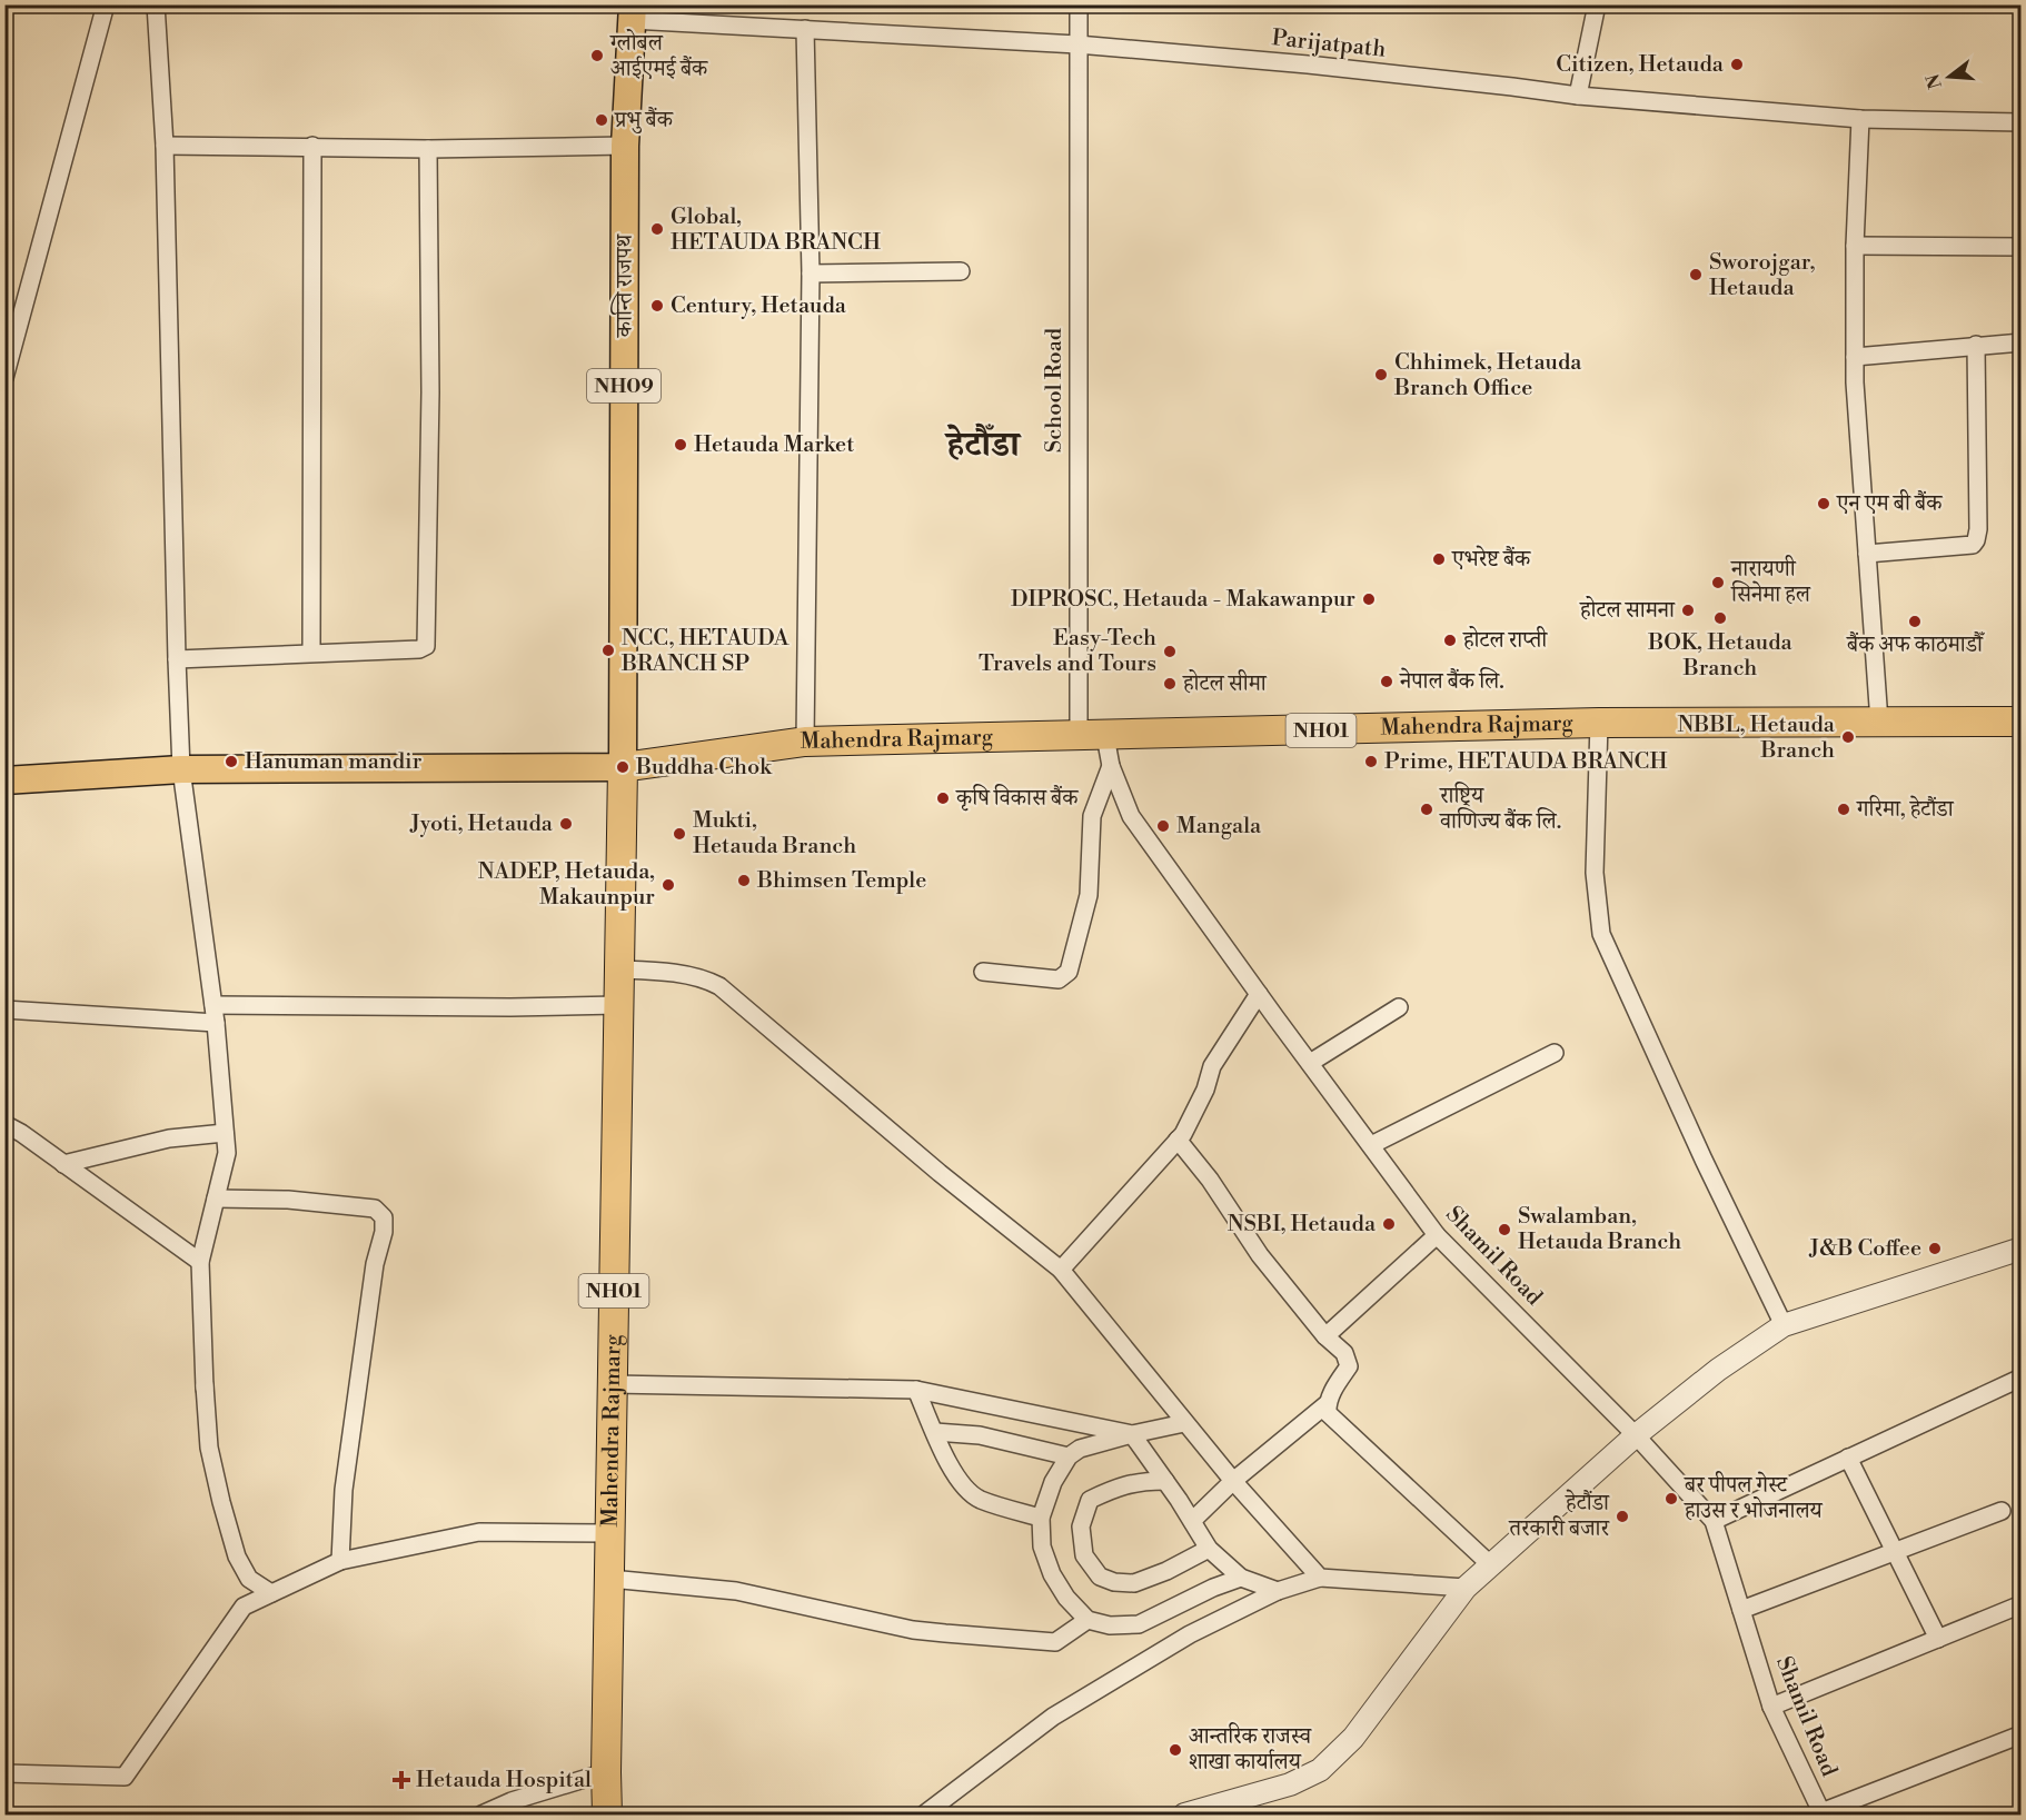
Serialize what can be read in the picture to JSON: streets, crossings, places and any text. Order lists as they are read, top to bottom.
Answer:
{
  "streets": {
    "highway": ["Mahendra Rajmarg", "NH01"],
    "main road": ["कान्ति राजपथ", "NH09"],
    "street": ["Parijatpath", "School Road", "Shamil Road"]
  },
  "crossings": [
    ["Parijatpath", "कान्ति राजपथ"],
    ["Parijatpath", "School Road"],
    ["कान्ति राजपथ", "Mahendra Rajmarg"],
    ["School Road", "Mahendra Rajmarg"],
    ["School Road", "Shamil Road"],
    ["Mahendra Rajmarg", "Shamil Road"]
  ],
  "districts": ["हेटौँडा"],
  "places": {
    "other": [
      "ग्लोबल आईएमई बैंक",
      "Citizen, Hetauda",
      "प्रभु बैंक",
      "Global, HETAUDA BRANCH",
      "Sworojgar, Hetauda",
      "Century, Hetauda",
      "Chhimek, Hetauda Branch Office",
      "Hetauda Market",
      "एन एम बी बैंक",
      "एभरेष्ट बैंक",
      "नारायणी सिनेमा हल",
      "DIPROSC, Hetauda - Makawanpur",
      "होटल सामना",
      "BOK, Hetauda Branch",
      "बैंक अफ काठमाडौँ",
      "होटल राप्ती",
      "NCC, HETAUDA BRANCH SP",
      "Easy-Tech Travels and Tours",
      "नेपाल बैंक लि.",
      "होटल सीमा",
      "NBBL, Hetauda Branch",
      "Hanuman mandir",
      "Prime, HETAUDA BRANCH",
      "Buddha Chok",
      "कृषि विकास बैंक",
      "राष्ट्रिय वाणिज्य बैंक लि.",
      "गरिमा, हेटौंडा",
      "Jyoti, Hetauda",
      "Mangala",
      "Mukti, Hetauda Branch",
      "Bhimsen Temple",
      "NADEP, Hetauda, Makaunpur",
      "NSBI, Hetauda",
      "Swalamban, Hetauda Branch",
      "J&B Coffee",
      "बर पीपल गेस्ट हाउस र भोजनालय",
      "हेटौंडा तरकारी बजार",
      "आन्तरिक राजस्व शाखा कार्यालय"
    ],
    "health": ["Hetauda Hospital"]
  },
  "north": "left"
}
